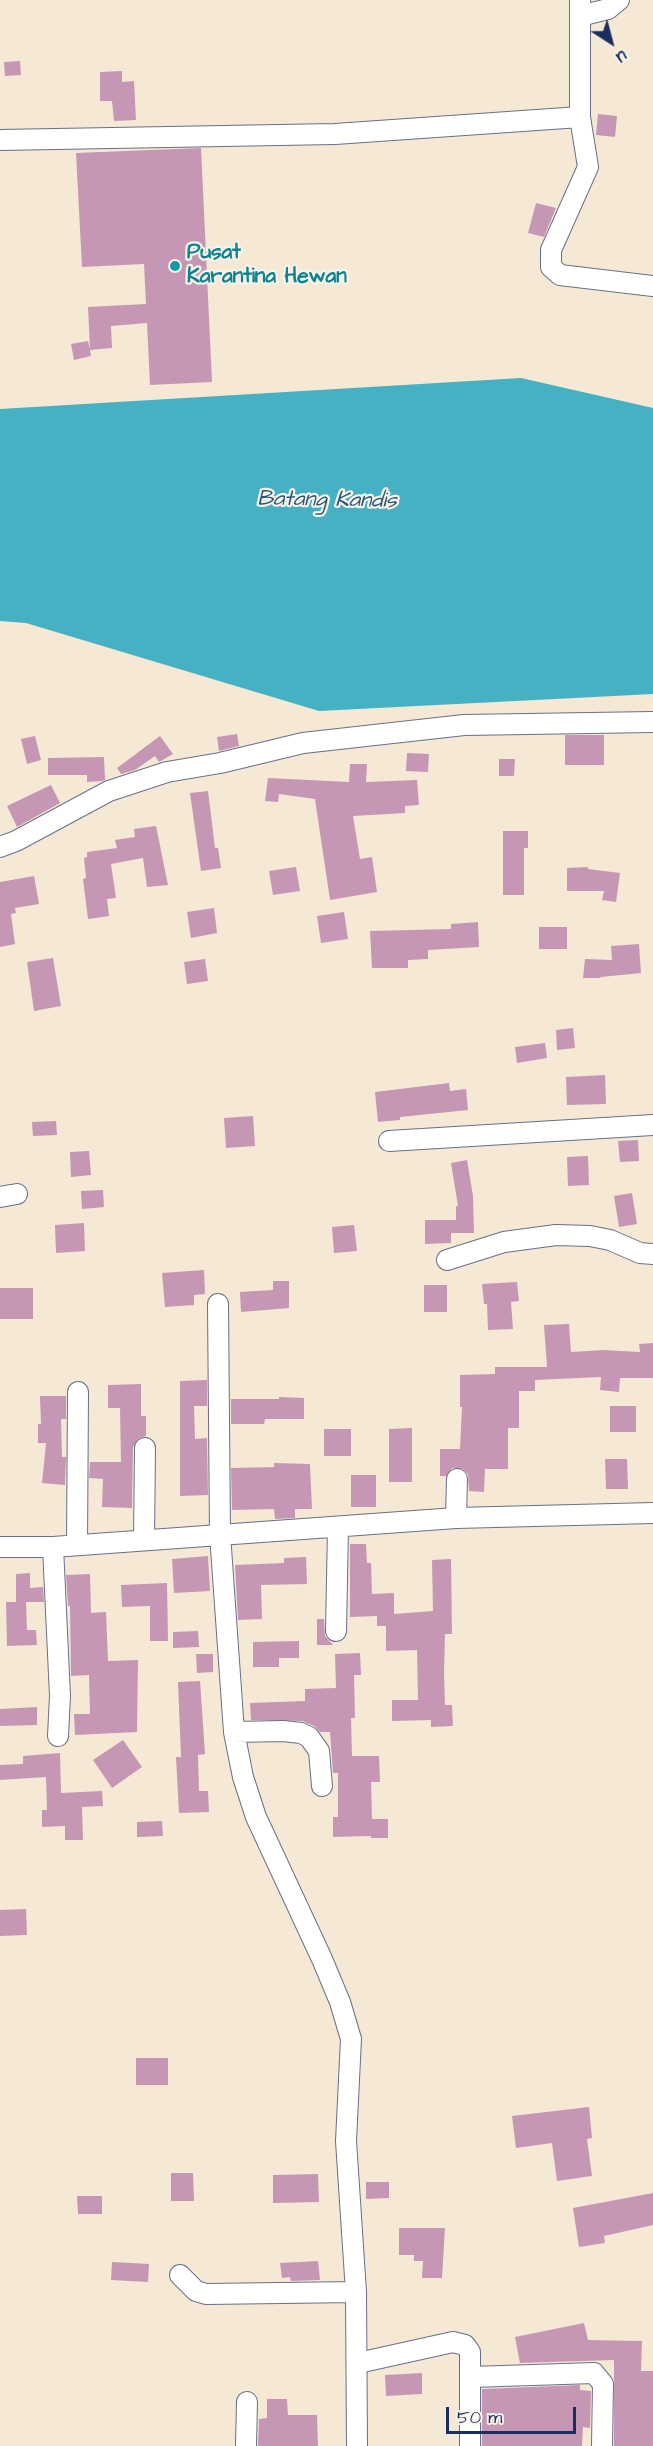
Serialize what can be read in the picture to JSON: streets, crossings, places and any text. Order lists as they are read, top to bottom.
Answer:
{
  "water": ["Batang Kandis"],
  "places": ["Pusat Karantina Hewan"],
  "scale_bar": "50 m",
  "north": "bottom right"
}
